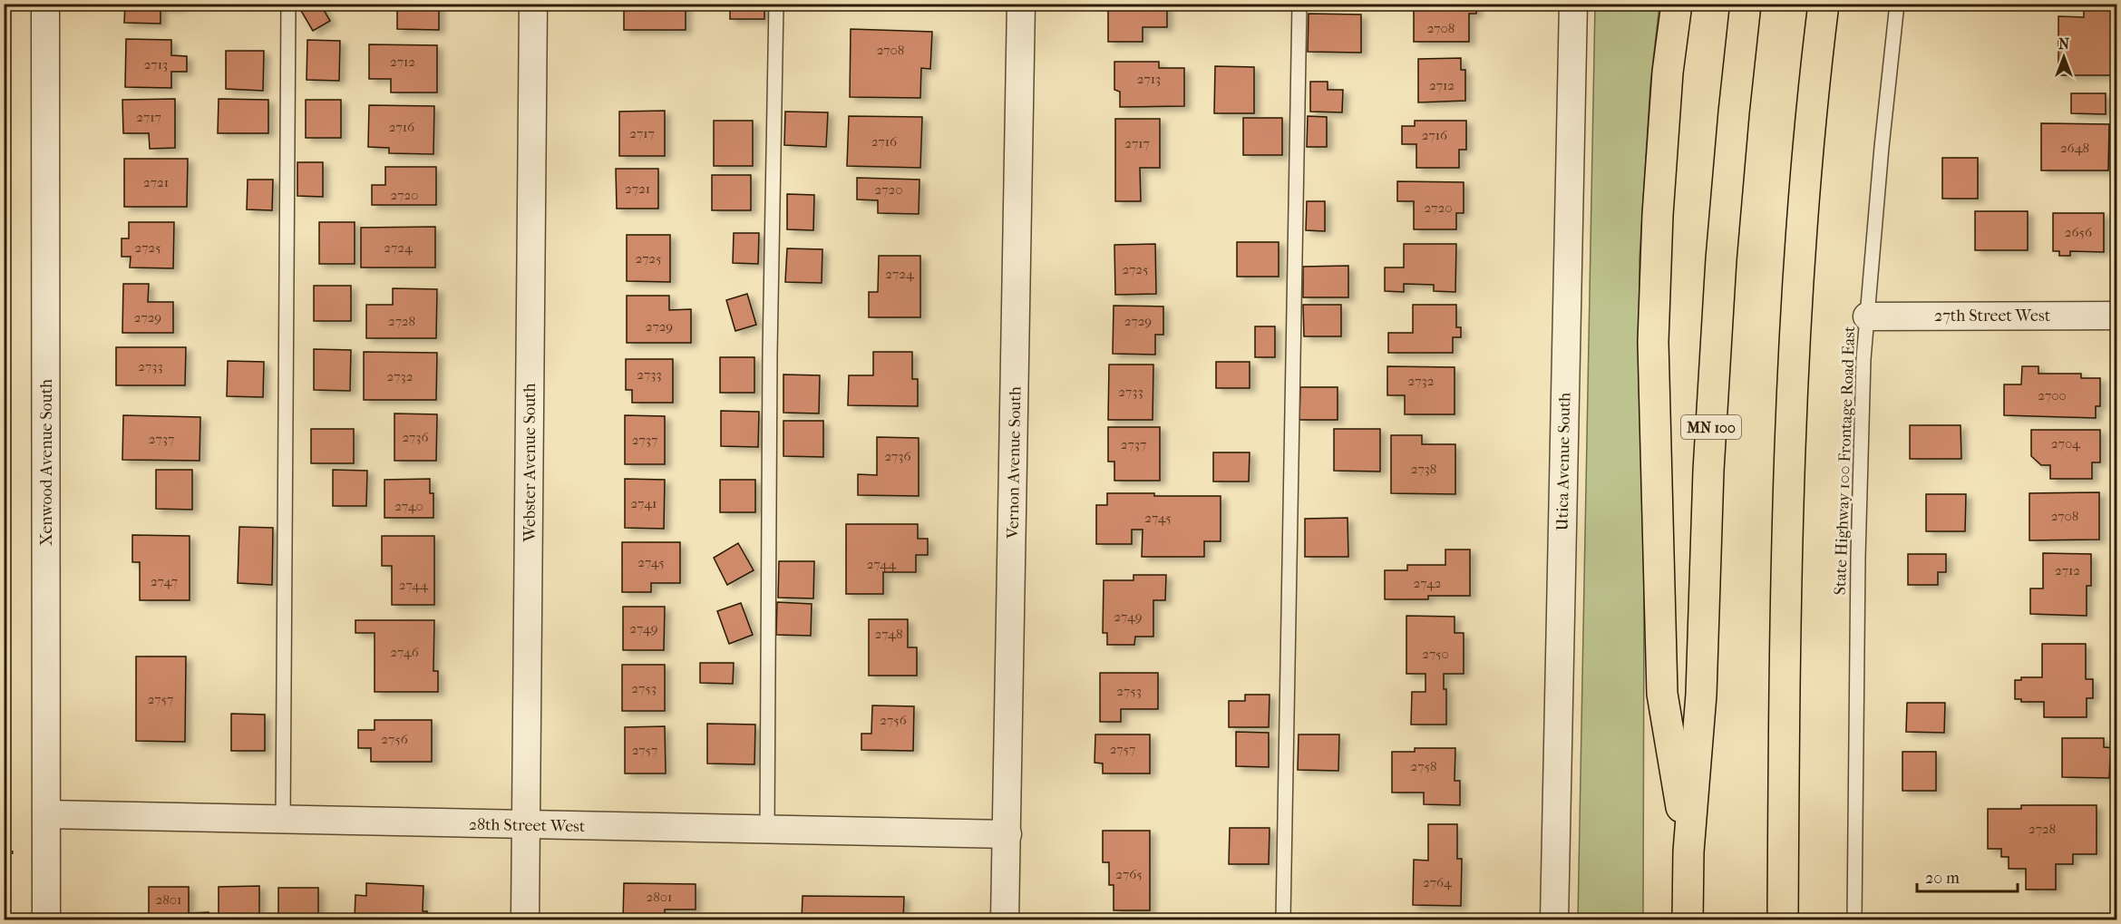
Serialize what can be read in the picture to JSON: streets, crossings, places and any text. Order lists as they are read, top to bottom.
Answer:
{
  "streets": {
    "highway": ["MN 100"],
    "street": [
      "27th Street West",
      "Utica Avenue South",
      "Xenwood Avenue South",
      "Webster Avenue South",
      "Vernon Avenue South",
      "28th Street West"
    ],
    "lane": ["State Highway 100 Frontage Road East"]
  },
  "crossings": [
    ["27th Street West", "State Highway 100 Frontage Road East"],
    ["Xenwood Avenue South", "28th Street West"],
    ["Webster Avenue South", "28th Street West"],
    ["Vernon Avenue South", "28th Street West"]
  ],
  "house_numbers": [
    "2708",
    "2708",
    "2712",
    "2713",
    "2713",
    "2712",
    "2717",
    "2716",
    "2717",
    "2716",
    "2716",
    "2717",
    "2648",
    "2721",
    "2721",
    "2720",
    "2720",
    "2720",
    "2656",
    "2725",
    "2724",
    "2725",
    "2725",
    "2724",
    "2729",
    "2728",
    "2729",
    "2729",
    "2733",
    "2733",
    "2732",
    "2732",
    "2733",
    "2700",
    "2736",
    "2737",
    "2737",
    "2704",
    "2737",
    "2736",
    "2738",
    "2741",
    "2740",
    "2708",
    "2745",
    "2745",
    "2744",
    "2712",
    "2747",
    "2742",
    "2744",
    "2749",
    "2749",
    "2748",
    "2746",
    "2750",
    "2753",
    "2753",
    "2757",
    "2756",
    "2756",
    "2757",
    "2757",
    "2758",
    "2728",
    "2765",
    "2764",
    "2801",
    "2801"
  ],
  "scale_bar": "20 m",
  "north": "top"
}
